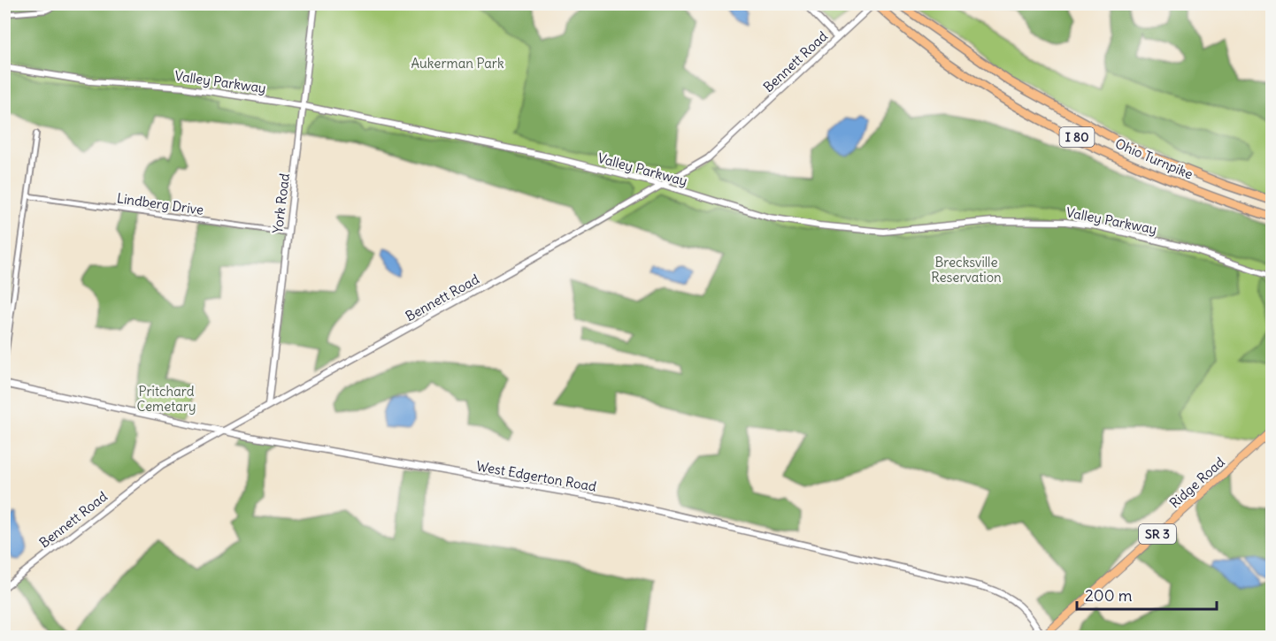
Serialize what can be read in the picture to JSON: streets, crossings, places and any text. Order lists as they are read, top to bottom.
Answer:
{
  "streets": {
    "highway": ["I 80", "Ohio Turnpike"],
    "main road": ["Ridge Road", "SR 3"],
    "street": [
      "Bennett Road",
      "Valley Parkway",
      "York Road",
      "Lindberg Drive",
      "West Edgerton Road"
    ]
  },
  "crossings": [
    ["Bennett Road", "Valley Parkway"],
    ["Bennett Road", "Ohio Turnpike"],
    ["Bennett Road", "York Road"],
    ["Bennett Road", "West Edgerton Road"],
    ["Valley Parkway", "York Road"],
    ["York Road", "Lindberg Drive"],
    ["West Edgerton Road", "Ridge Road"]
  ],
  "parks": ["Aukerman Park", "Brecksville Reservation", "Pritchard Cemetary"],
  "scale_bar": "200 m"
}
